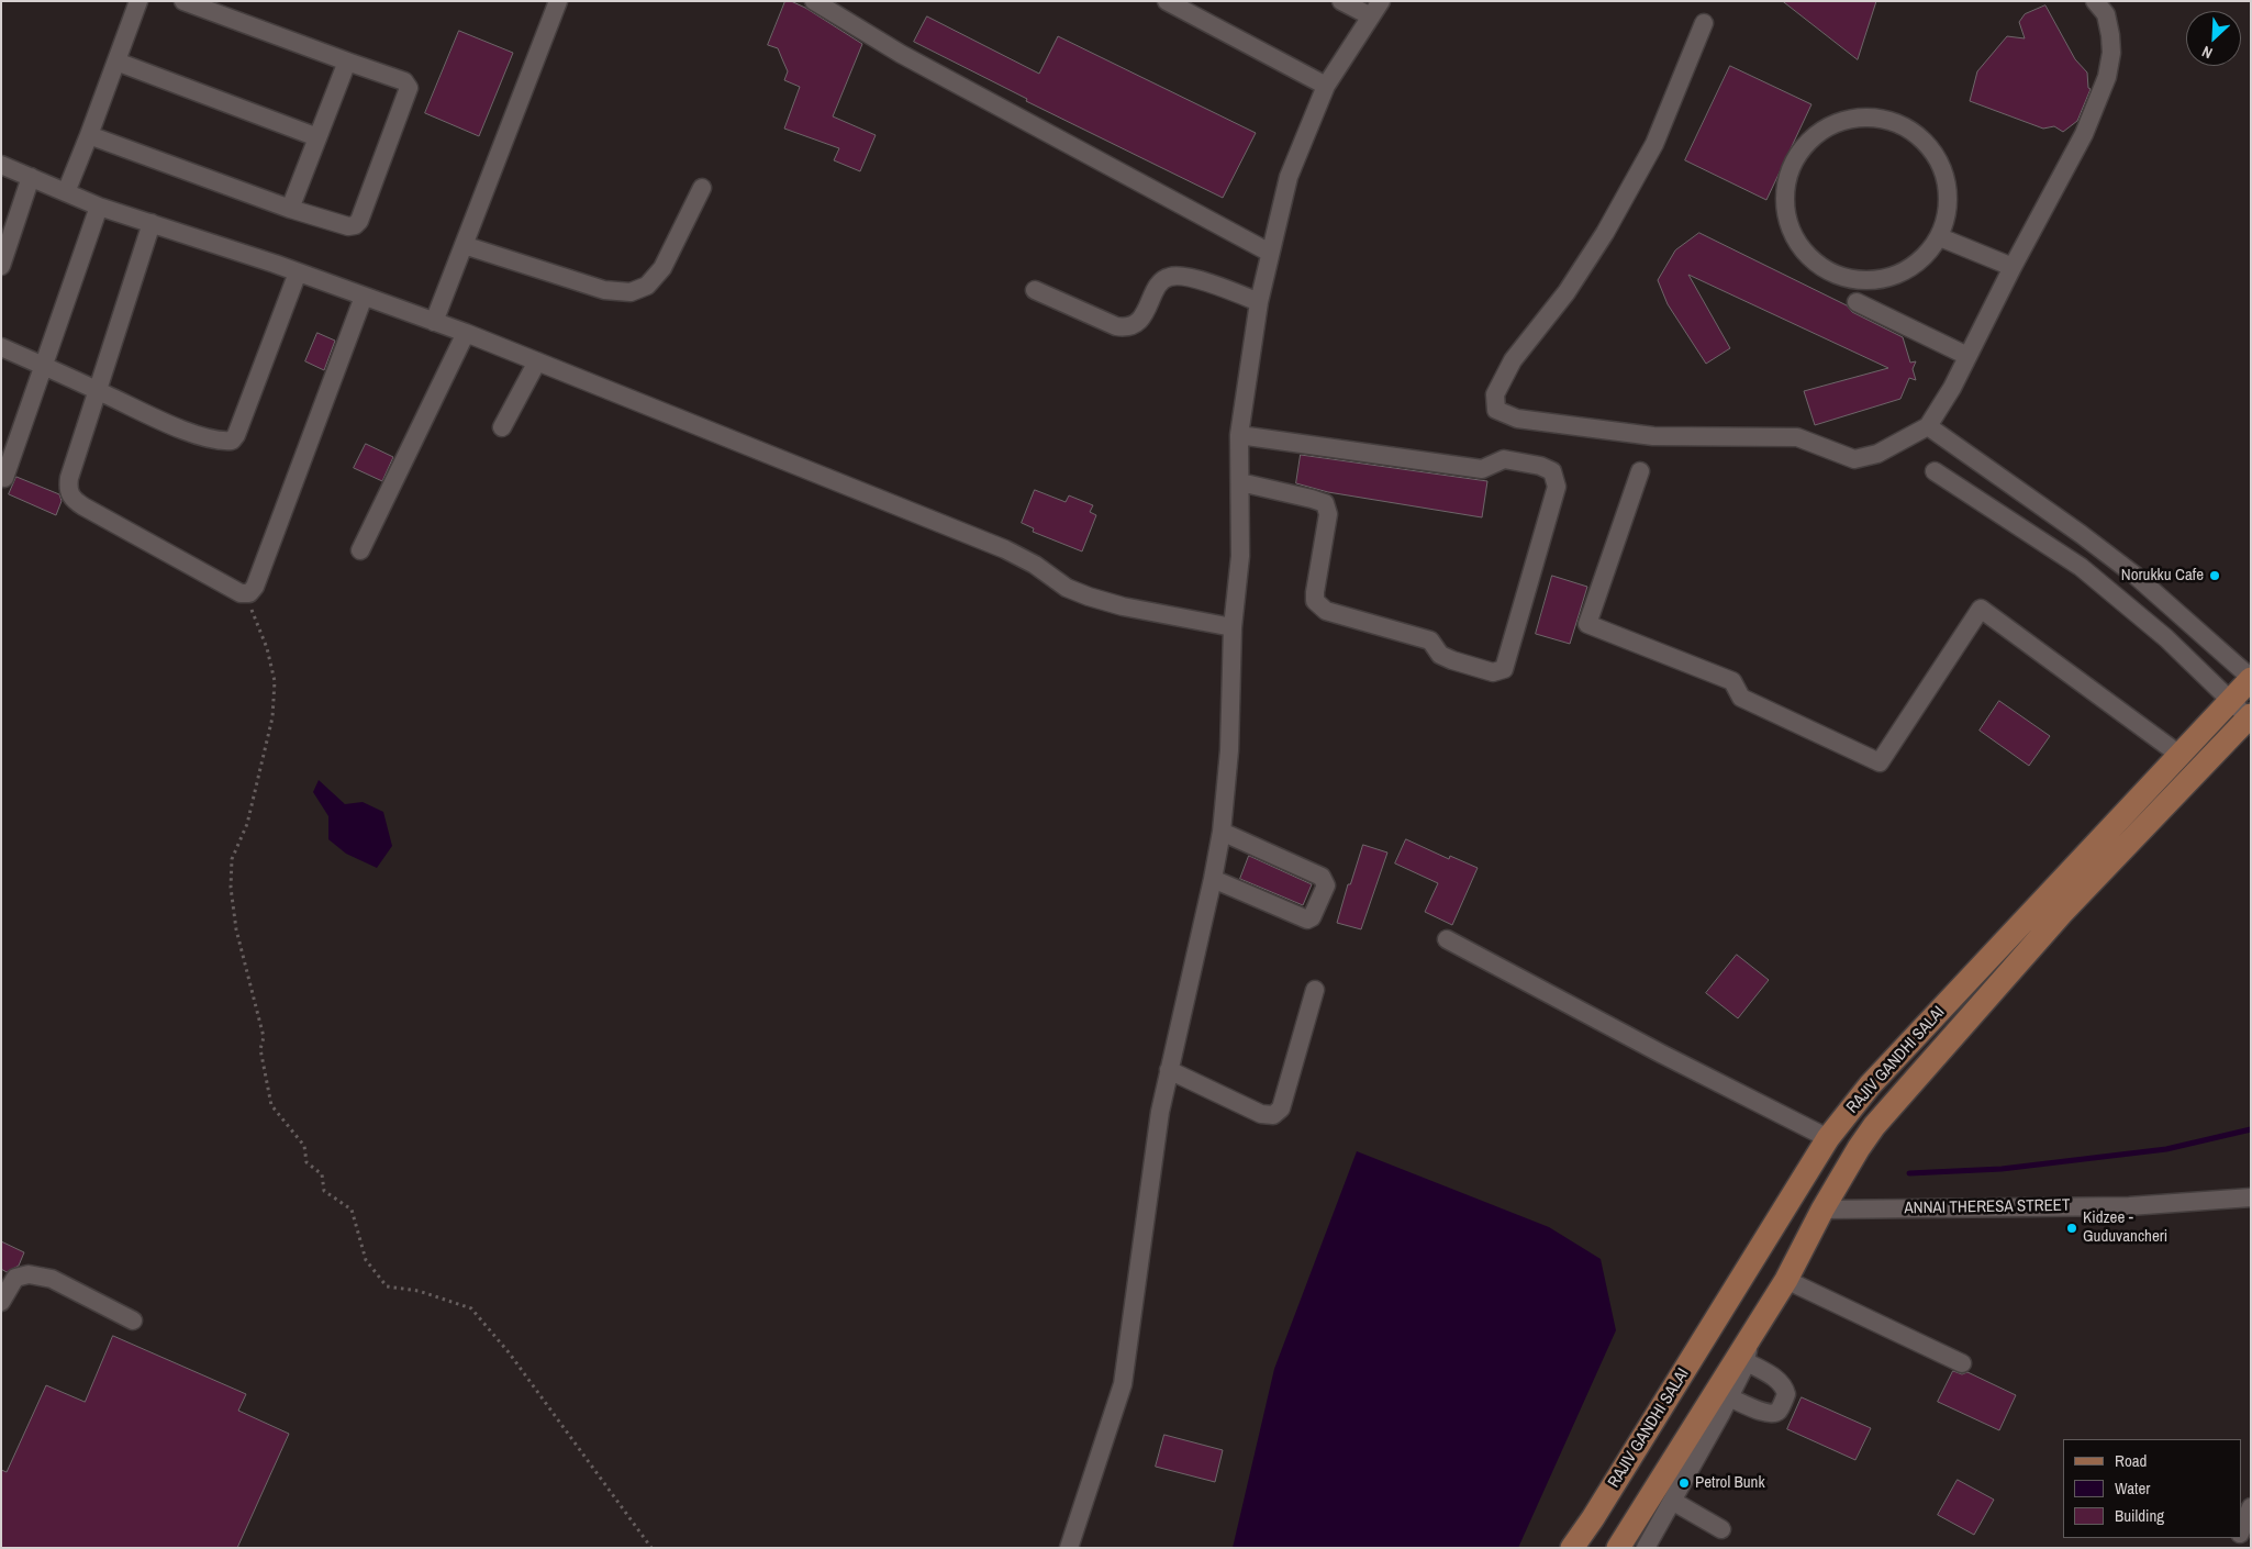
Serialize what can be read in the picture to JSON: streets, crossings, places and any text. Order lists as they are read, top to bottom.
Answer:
{
  "streets": {
    "main road": ["RAJIV GANDHI SALAI"],
    "street": ["ANNAI THERESA STREET"]
  },
  "crossings": [
    ["RAJIV GANDHI SALAI", "ANNAI THERESA STREET"]
  ],
  "places": ["Norukku Cafe", "Kidzee - Guduvancheri", "Petrol Bunk"],
  "legend": ["Road", "Water", "Building"],
  "north": "bottom left"
}
